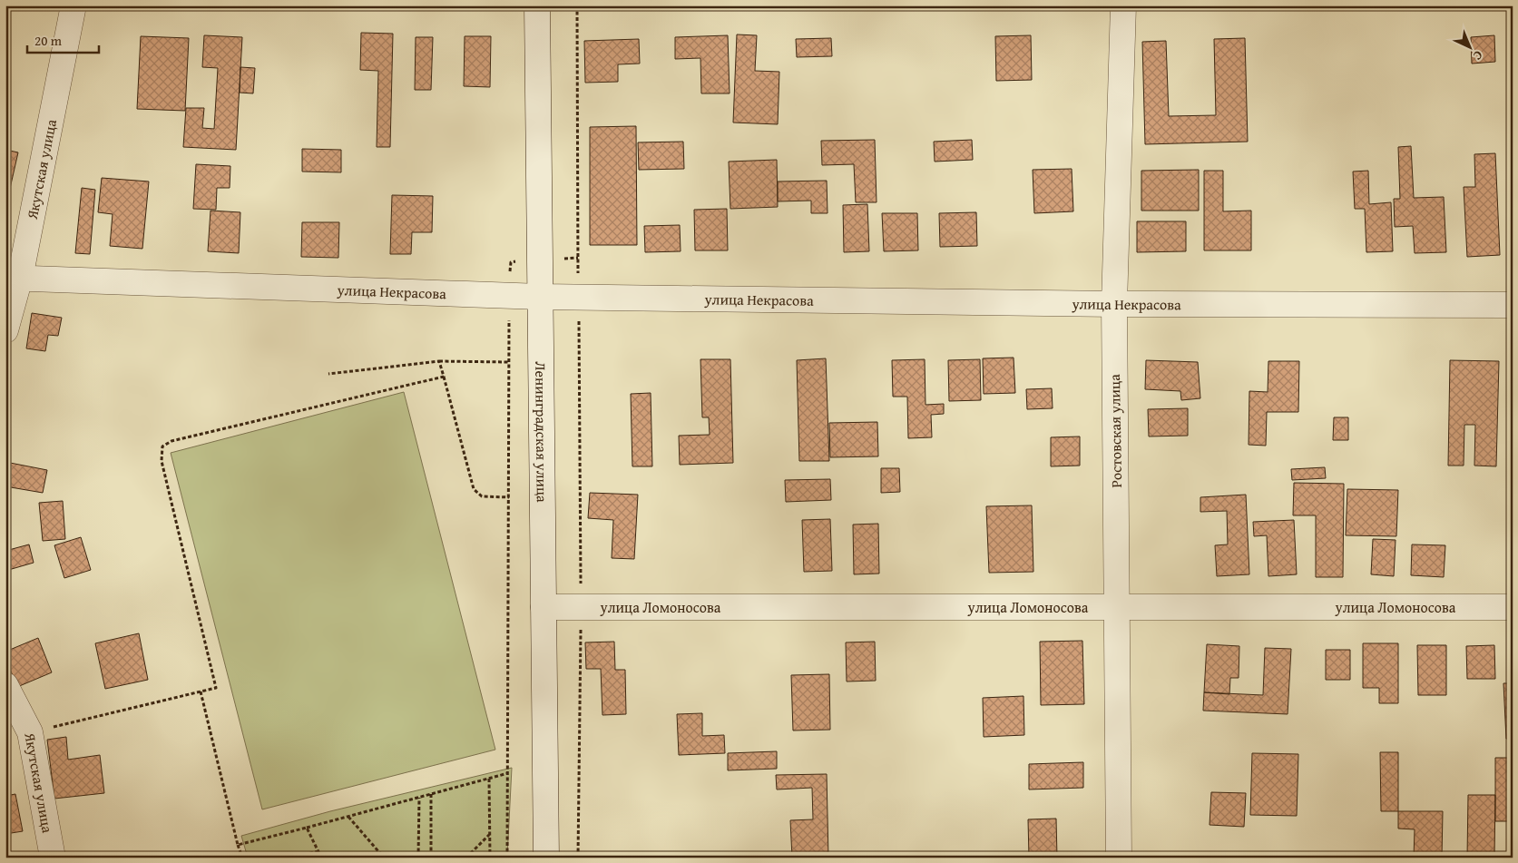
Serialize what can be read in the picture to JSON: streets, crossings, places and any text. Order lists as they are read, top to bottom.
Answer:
{
  "streets": {
    "street": [
      "Якутская улица",
      "улица Некрасова",
      "Ленинградская улица",
      "Ростовская улица",
      "улица Ломоносова"
    ]
  },
  "crossings": [
    ["Якутская улица", "улица Некрасова"],
    ["улица Некрасова", "Ленинградская улица"],
    ["улица Некрасова", "Ростовская улица"],
    ["Ленинградская улица", "улица Ломоносова"],
    ["Ростовская улица", "улица Ломоносова"]
  ],
  "scale_bar": "20 m",
  "north": "bottom right"
}
